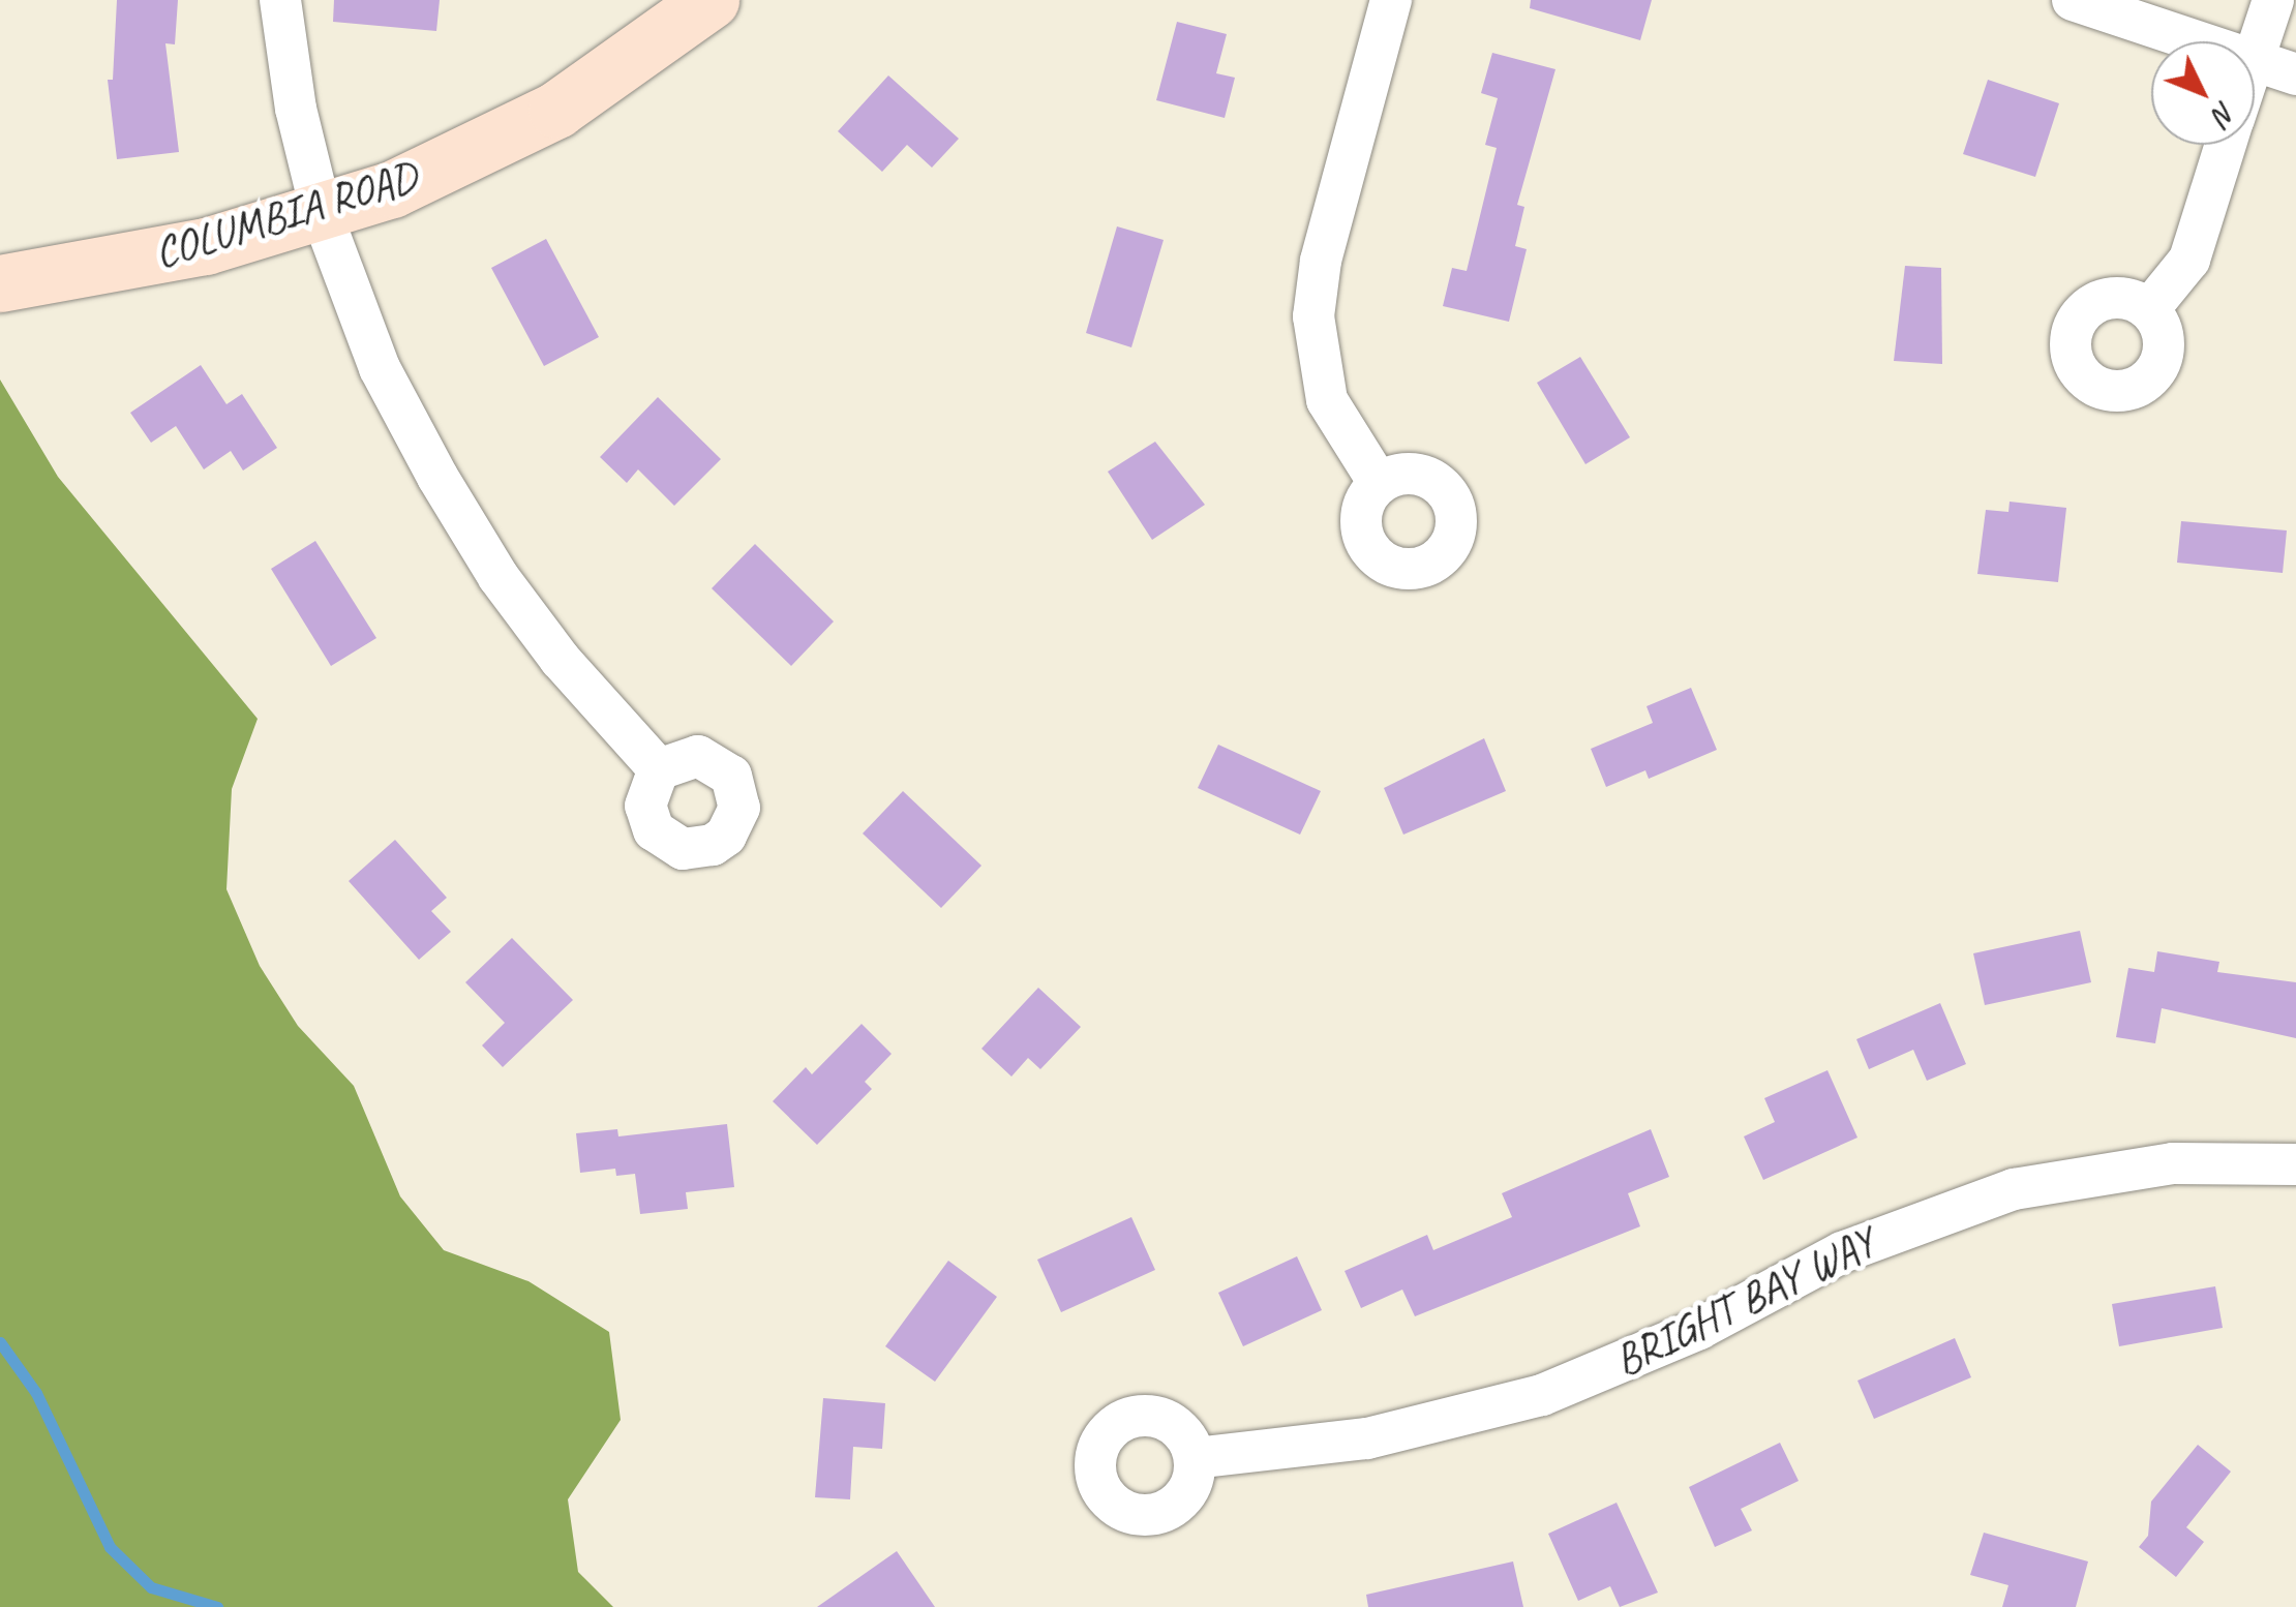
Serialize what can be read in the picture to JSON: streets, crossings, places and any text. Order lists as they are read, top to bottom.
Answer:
{
  "streets": {
    "street": ["COLUMBIA ROAD", "BRIGHT BAY WAY"]
  },
  "north": "bottom right"
}
